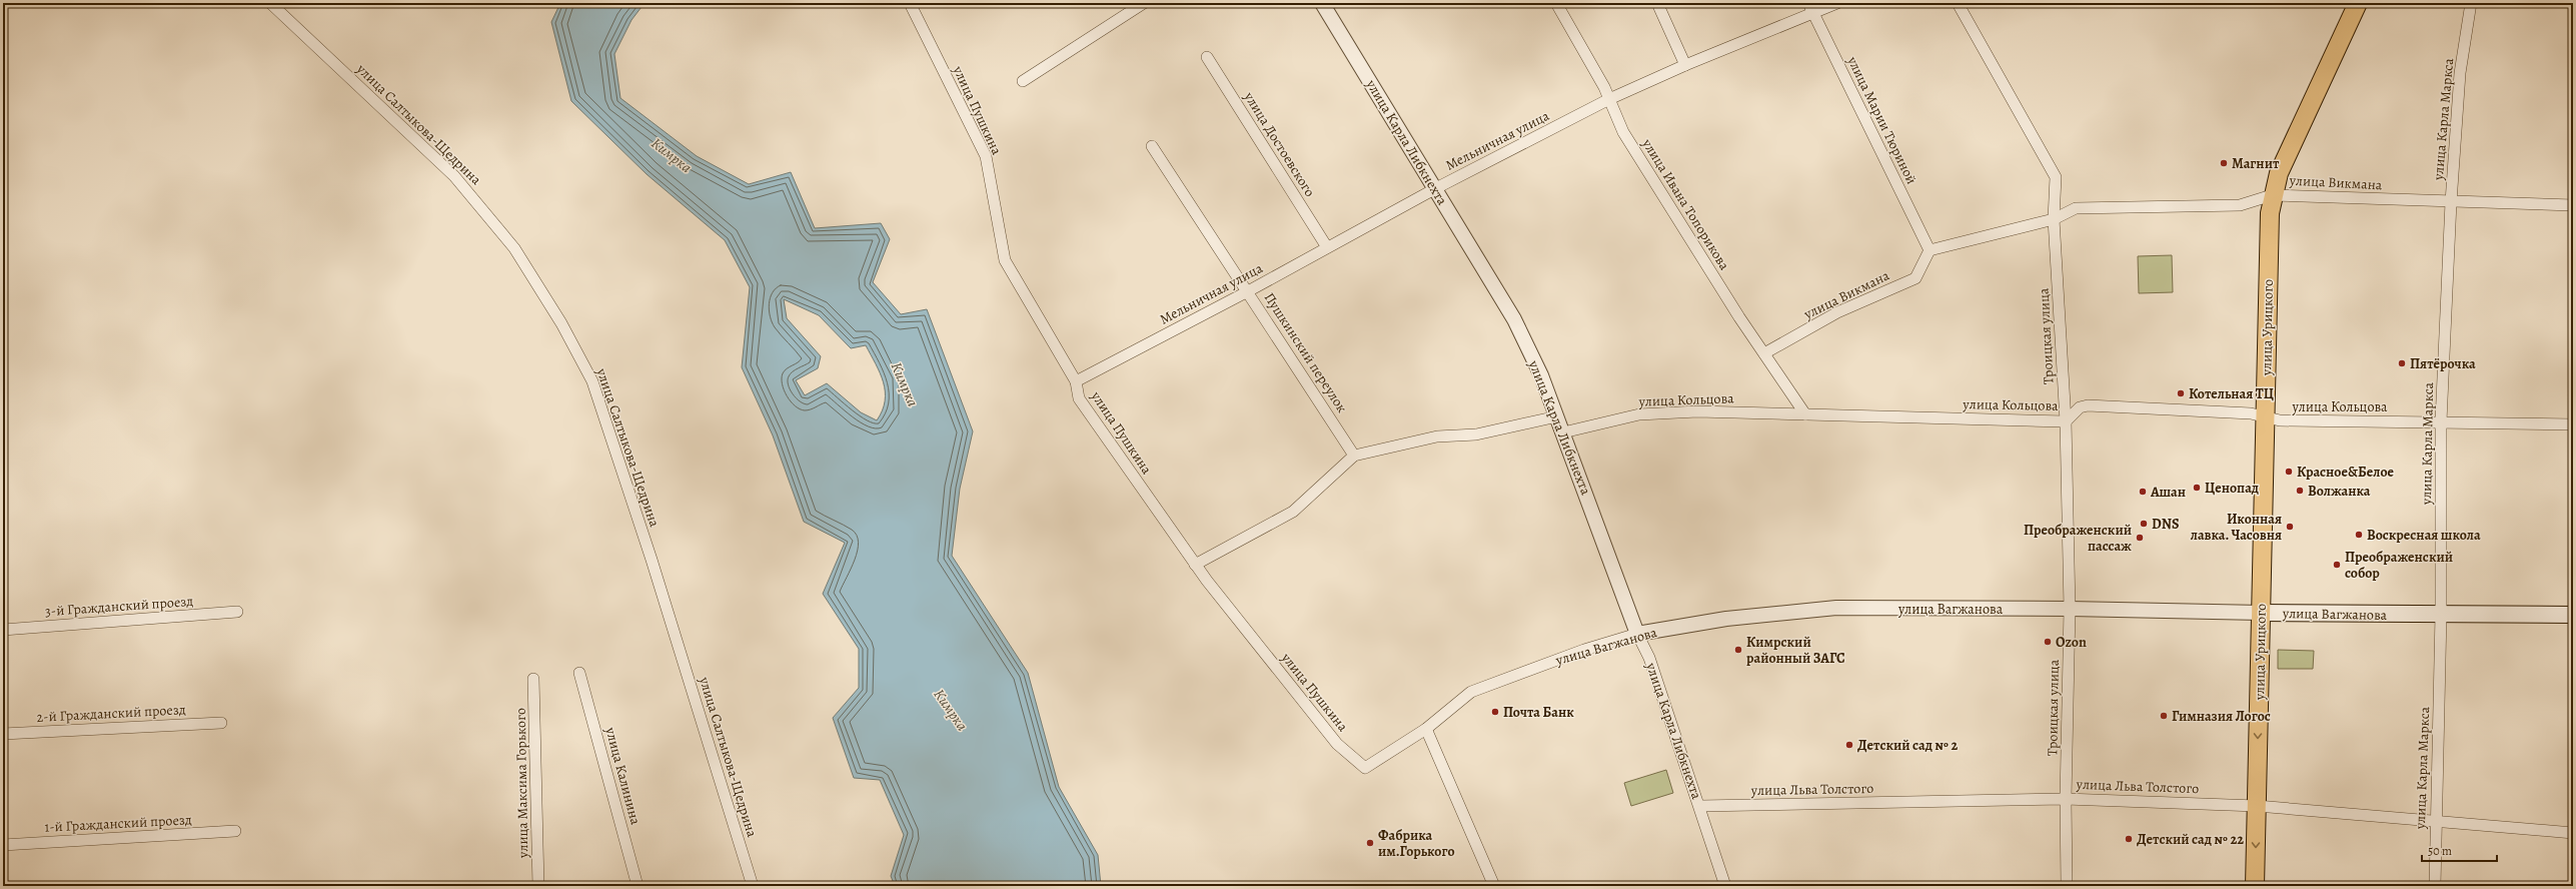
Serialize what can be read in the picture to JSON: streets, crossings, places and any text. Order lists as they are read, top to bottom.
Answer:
{
  "streets": {
    "main road": ["улица Урицкого", "улица Вагжанова"],
    "street": [
      "улица Пушкина",
      "улица Карла Маркса",
      "улица Марии Тюриной",
      "улица Салтыкова-Щедрина",
      "Мельничная улица",
      "улица Карла Либкнехта",
      "улица Достоевского",
      "улица Викмана",
      "улица Ивана Топорикова",
      "Троицкая улица",
      "Пушкинский переулок",
      "улица Кольцова",
      "3-й Гражданский проезд",
      "2-й Гражданский проезд",
      "улица Калинина",
      "улица Максима Горького",
      "улица Льва Толстого",
      "1-й Гражданский проезд"
    ]
  },
  "crossings": [
    ["улица Пушкина", "Мельничная улица"],
    ["улица Пушкина", "улица Вагжанова"],
    ["улица Карла Маркса", "улица Викмана"],
    ["улица Карла Маркса", "улица Кольцова"],
    ["улица Карла Маркса", "улица Вагжанова"],
    ["улица Карла Маркса", "улица Льва Толстого"],
    ["улица Марии Тюриной", "Мельничная улица"],
    ["улица Марии Тюриной", "улица Викмана"],
    ["Мельничная улица", "улица Карла Либкнехта"],
    ["Мельничная улица", "улица Достоевского"],
    ["Мельничная улица", "улица Ивана Топорикова"],
    ["Мельничная улица", "Пушкинский переулок"],
    ["улица Карла Либкнехта", "улица Кольцова"],
    ["улица Карла Либкнехта", "улица Вагжанова"],
    ["улица Карла Либкнехта", "улица Льва Толстого"],
    ["улица Викмана", "улица Ивана Топорикова"],
    ["улица Викмана", "улица Урицкого"],
    ["улица Викмана", "Троицкая улица"],
    ["улица Ивана Топорикова", "улица Кольцова"],
    ["улица Урицкого", "улица Кольцова"],
    ["улица Урицкого", "улица Вагжанова"],
    ["улица Урицкого", "улица Льва Толстого"],
    ["Троицкая улица", "улица Кольцова"],
    ["Троицкая улица", "улица Вагжанова"],
    ["Троицкая улица", "улица Льва Толстого"]
  ],
  "water": ["Кимрка"],
  "places": [
    "Магнит",
    "Пятёрочка",
    "Котельная ТЦ",
    "Красное&Белое",
    "Ценопад",
    "Волжанка",
    "Ашан",
    "DNS",
    "Иконная лавка. Часовня",
    "Воскресная школа",
    "Преображенский пассаж",
    "Преображенский собор",
    "Ozon",
    "Кимрский районный ЗАГС",
    "Почта Банк",
    "Гимназия Логос",
    "Детский сад № 2",
    "Детский сад № 22",
    "Фабрика им.Горького"
  ],
  "scale_bar": "50 m"
}
